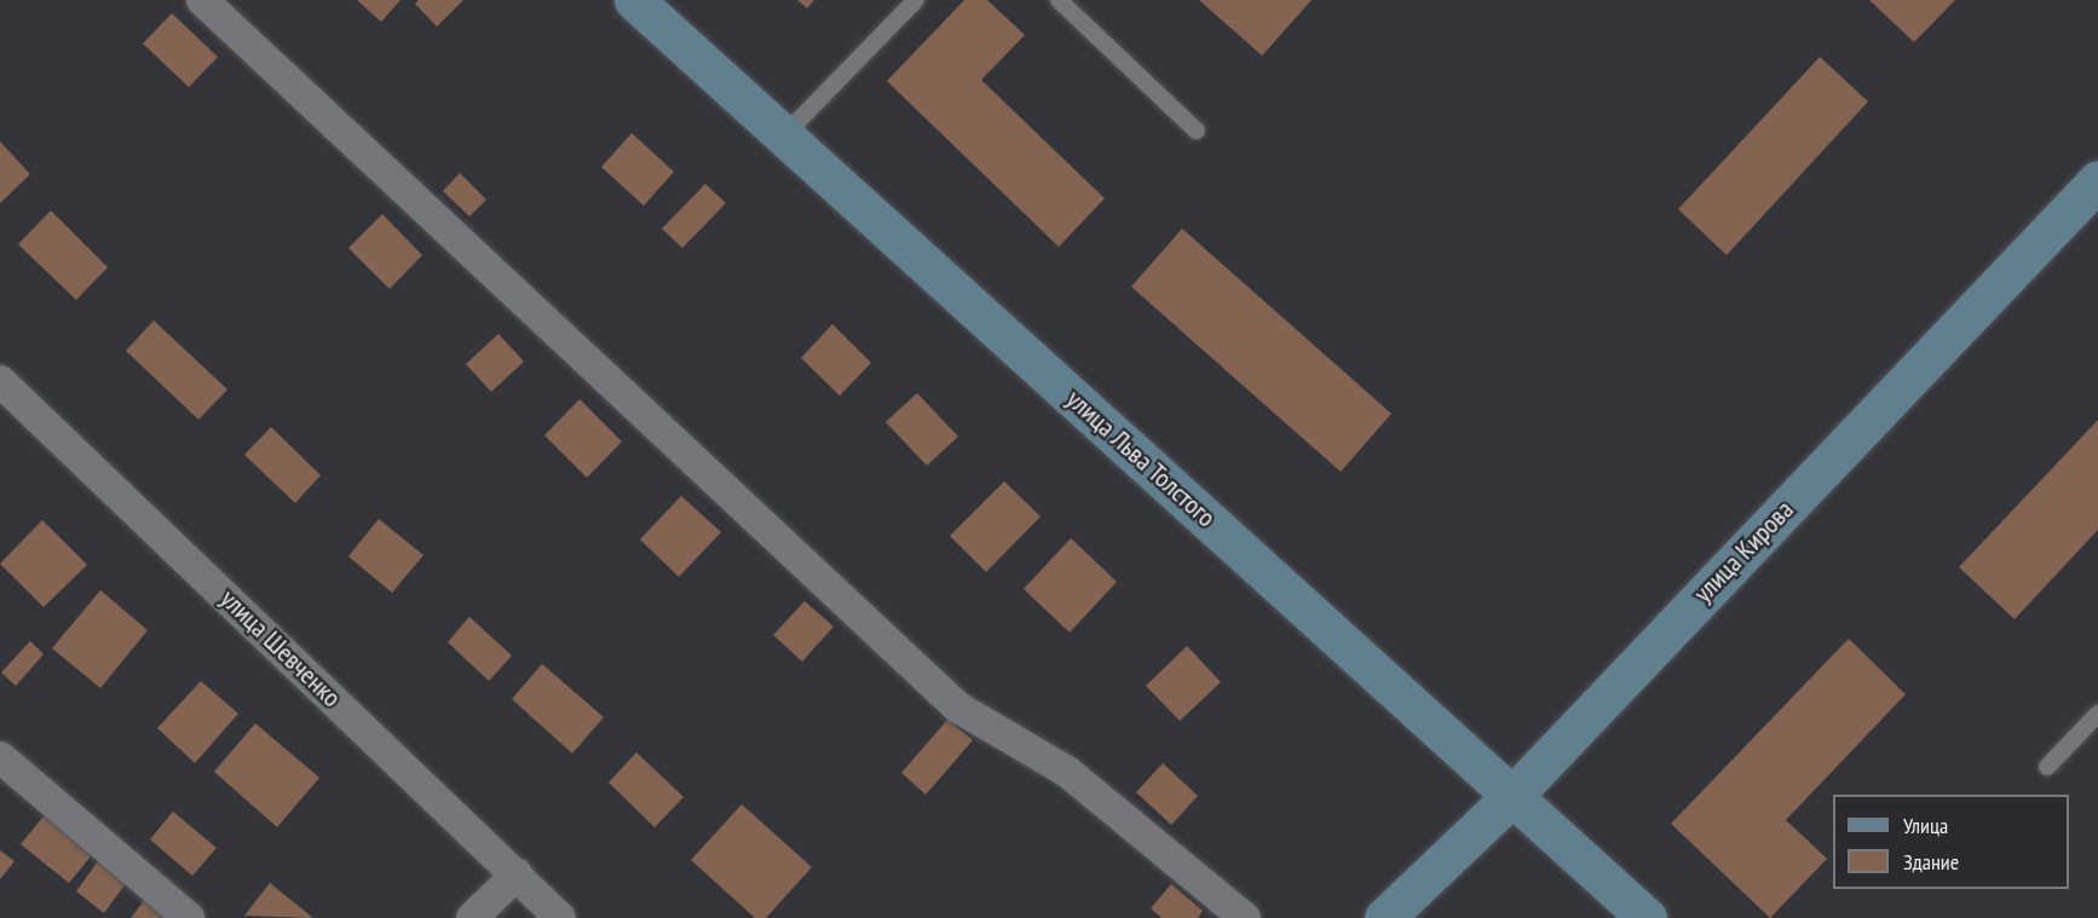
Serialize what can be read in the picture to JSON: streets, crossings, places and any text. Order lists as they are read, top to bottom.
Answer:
{
  "streets": {
    "street": ["улица Льва Толстого", "улица Кирова", "улица Шевченко"]
  },
  "crossings": [
    ["улица Льва Толстого", "улица Кирова"]
  ],
  "legend": ["Улица", "Здание"]
}
